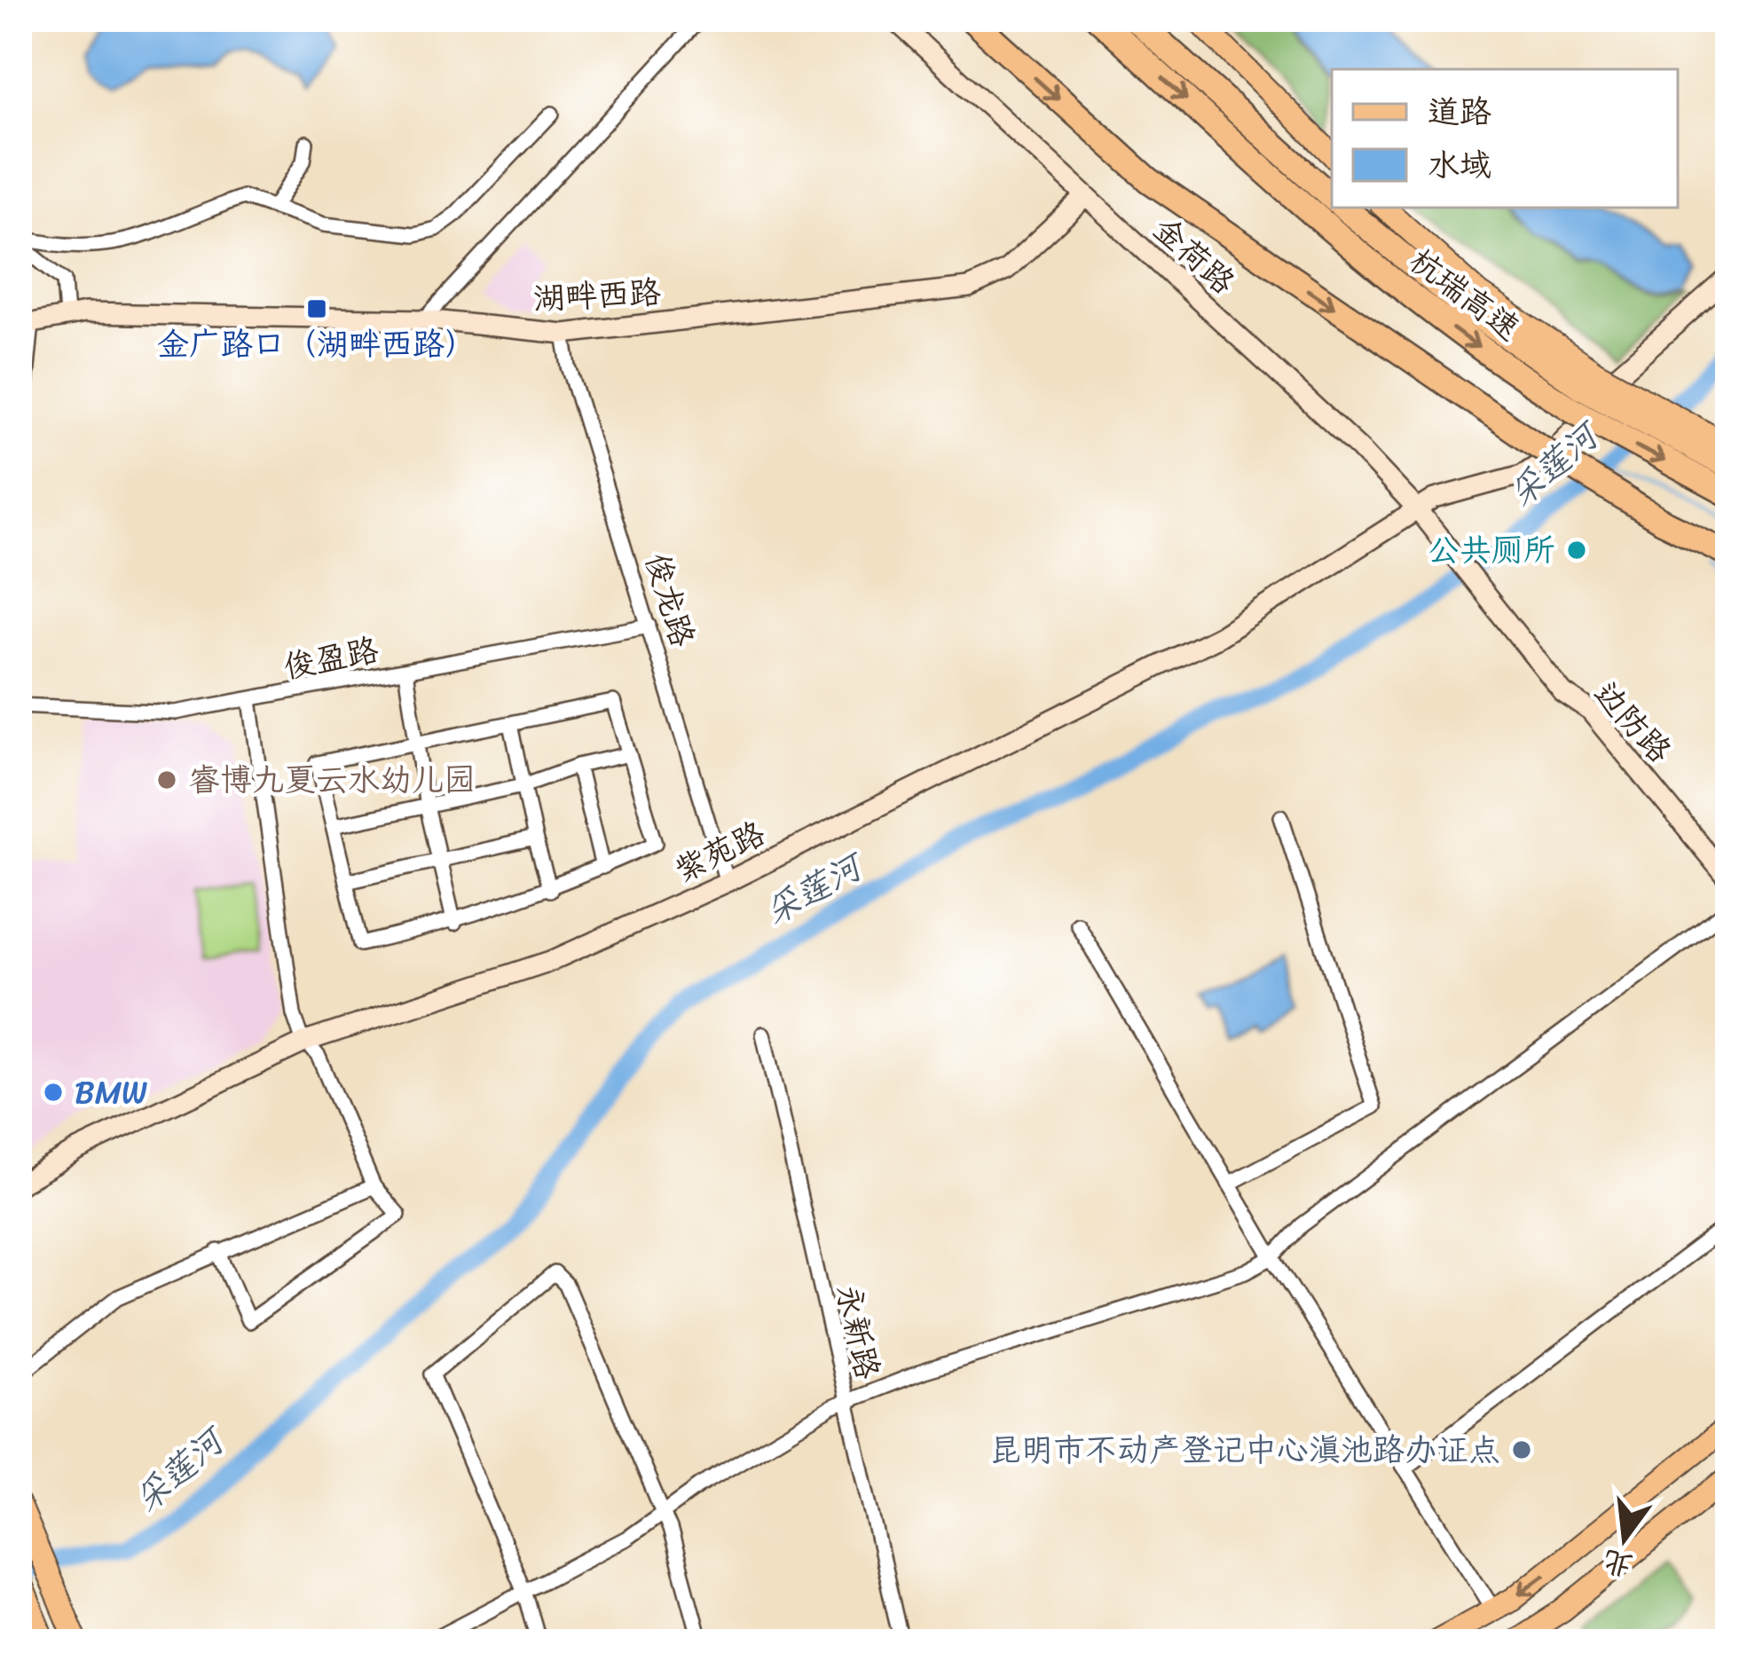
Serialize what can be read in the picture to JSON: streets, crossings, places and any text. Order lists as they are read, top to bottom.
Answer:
{
  "streets": {
    "highway": ["杭瑞高速"],
    "street": [
      "金荷路",
      "湖畔西路",
      "俊龙路",
      "俊盈路",
      "边防路",
      "紫苑路",
      "永新路"
    ]
  },
  "crossings": [
    ["金荷路", "湖畔西路"],
    ["金荷路", "边防路"],
    ["金荷路", "紫苑路"],
    ["杭瑞高速", "紫苑路"],
    ["湖畔西路", "俊龙路"],
    ["俊龙路", "俊盈路"],
    ["俊龙路", "紫苑路"]
  ],
  "water": ["采莲河"],
  "places": {
    "transit": ["金广路口（湖畔西路）"],
    "other": [
      "公共厕所",
      "睿博九夏云水幼儿园",
      "BMW",
      "昆明市不动产登记中心滇池路办证点"
    ]
  },
  "legend": ["道路", "水域"],
  "north": "bottom"
}
